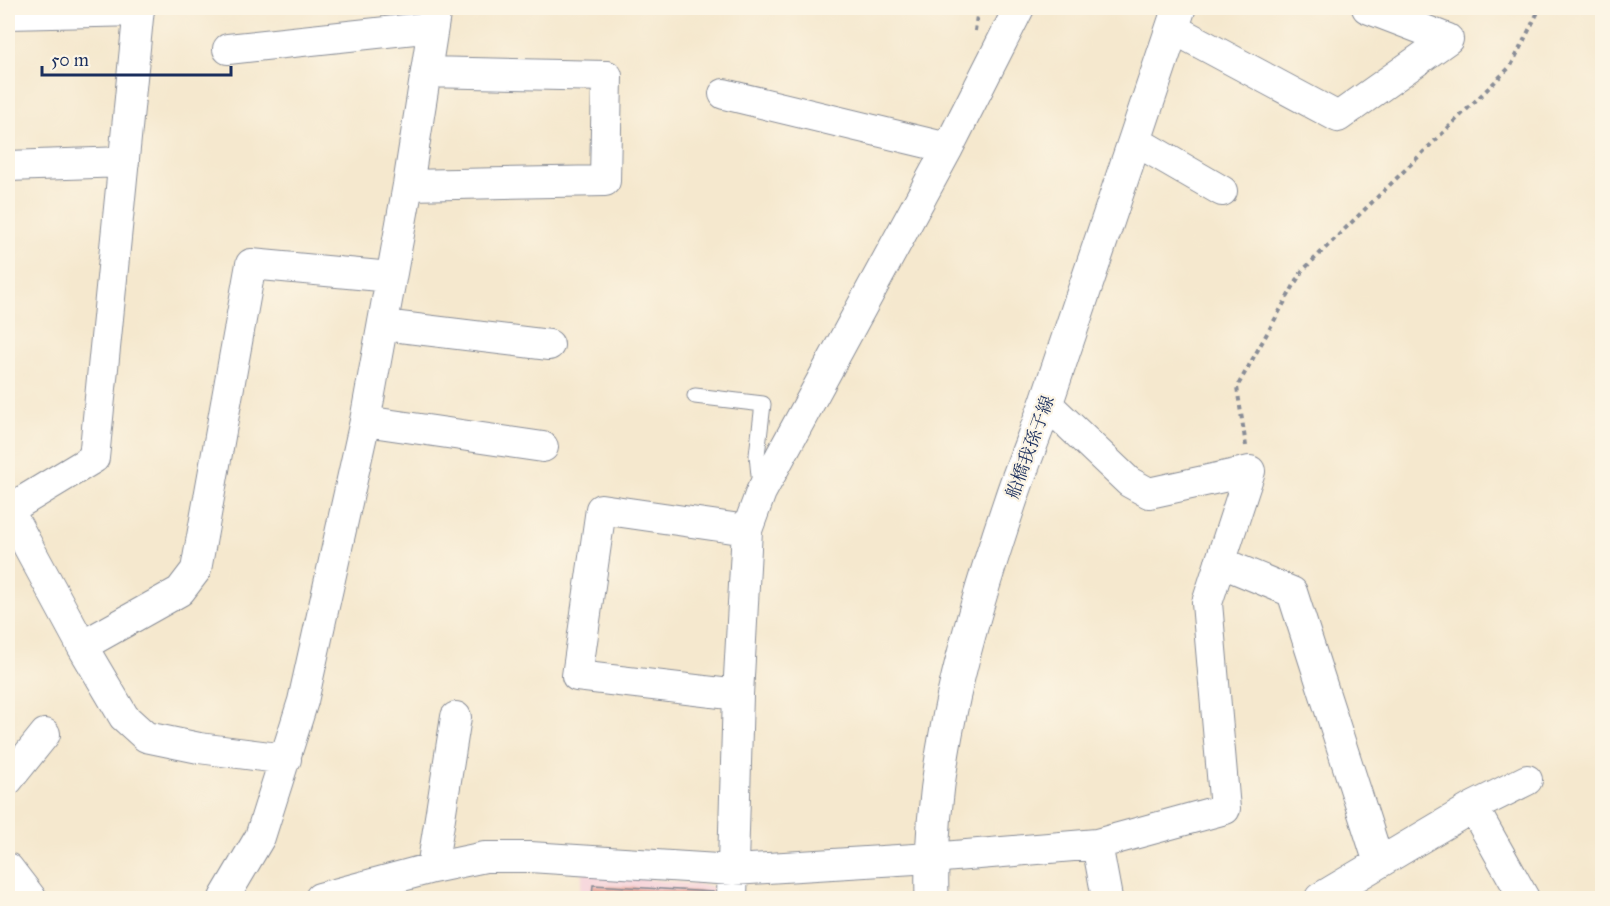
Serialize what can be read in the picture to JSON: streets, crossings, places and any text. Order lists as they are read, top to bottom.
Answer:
{
  "streets": {
    "main road": ["船橋我孫子線"]
  },
  "scale_bar": "50 m"
}
